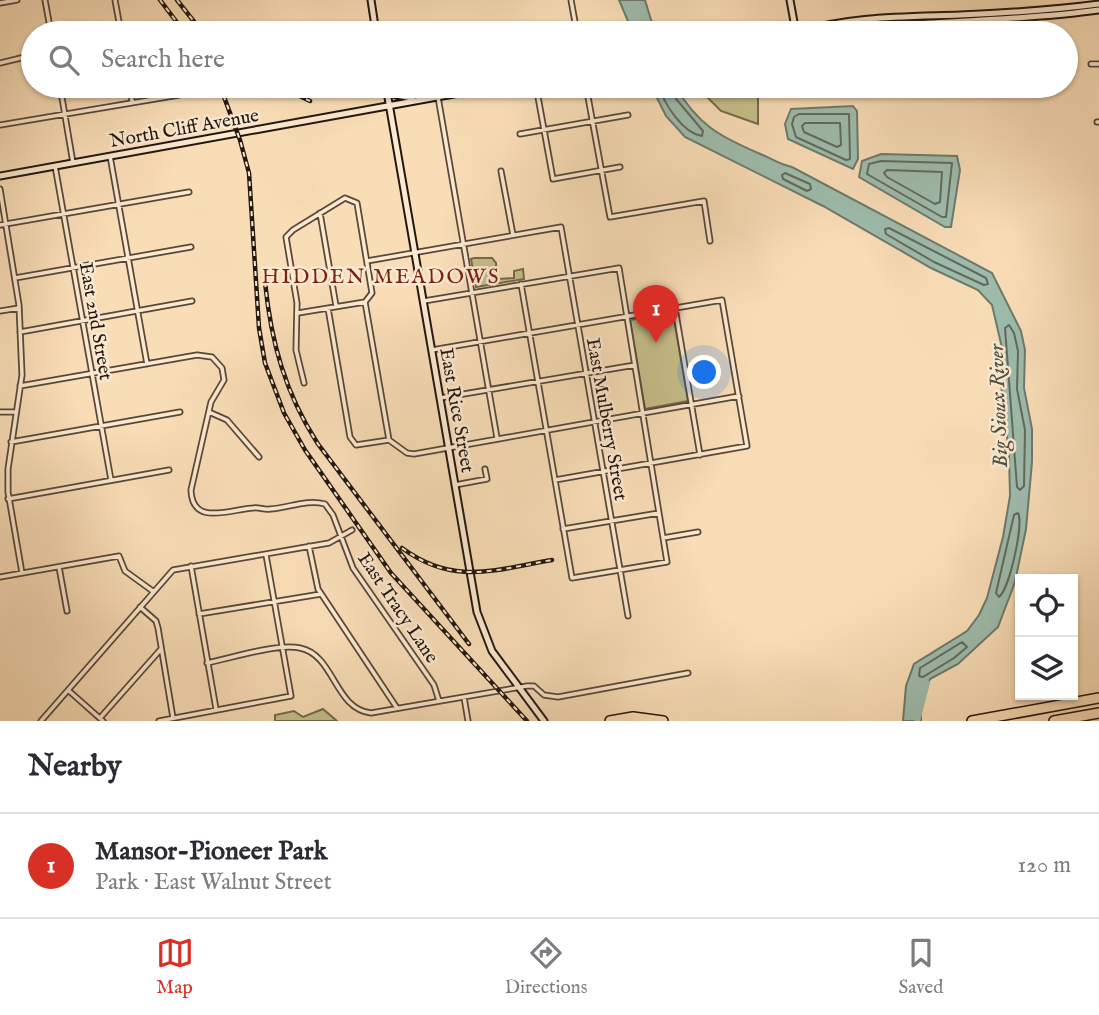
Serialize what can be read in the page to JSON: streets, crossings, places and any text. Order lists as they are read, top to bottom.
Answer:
{
  "streets": {
    "main road": ["North Cliff Avenue", "East Rice Street"],
    "street": ["East 2nd Street", "East Mulberry Street", "East Tracy Lane"]
  },
  "crossings": [
    ["North Cliff Avenue", "East 2nd Street"],
    ["North Cliff Avenue", "East Rice Street"]
  ],
  "districts": ["HIDDEN MEADOWS"],
  "water": ["Big Sioux River"],
  "page": {
    "search": "Search here",
    "pins": "1",
    "heading": "Nearby",
    "list": [
      {
        "mark": "1",
        "name": "Mansor-Pioneer Park",
        "note": "Park · East Walnut Street",
        "value": "120 m"
      }
    ],
    "nav": ["Map", "Directions", "Saved"]
  }
}
